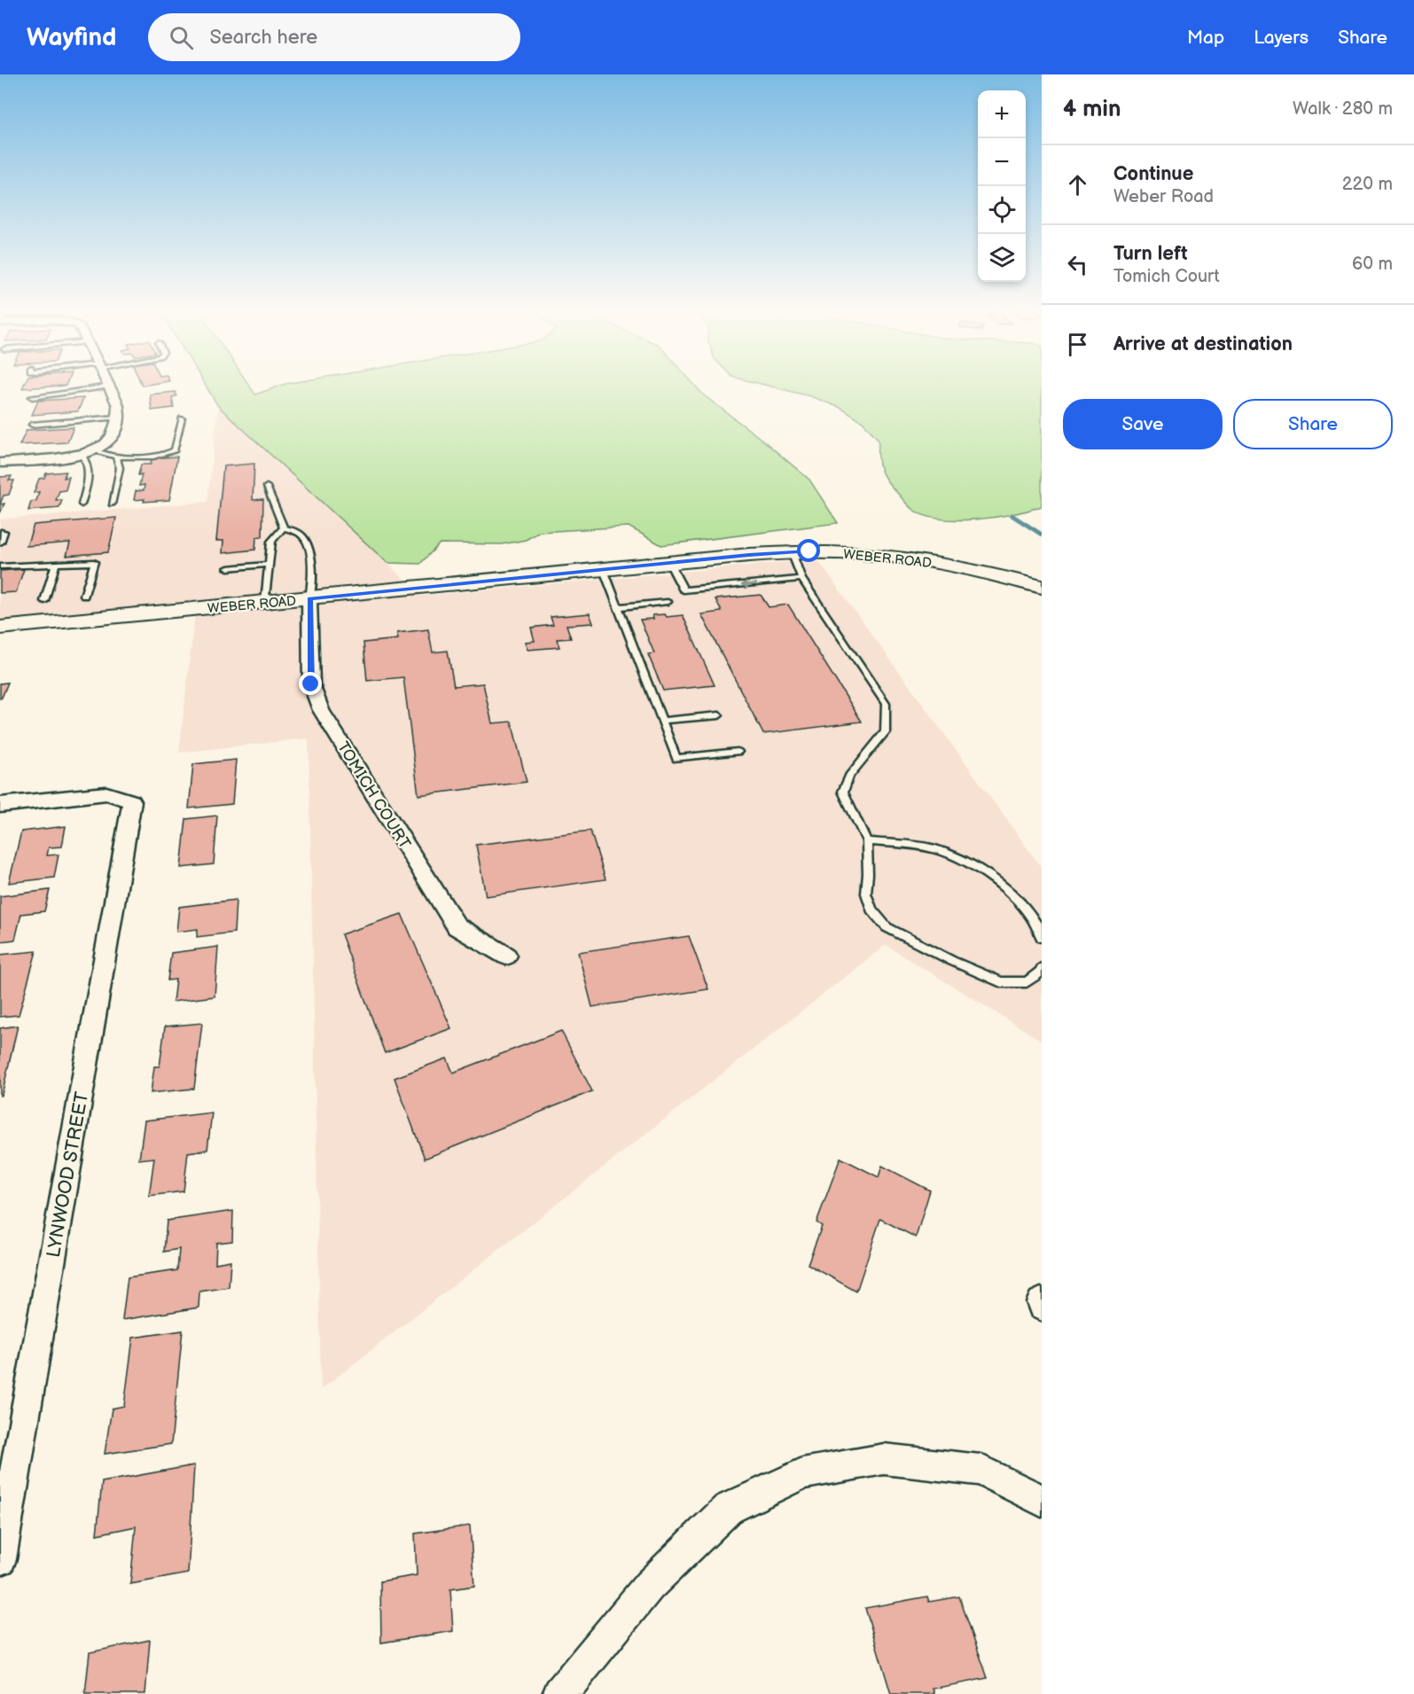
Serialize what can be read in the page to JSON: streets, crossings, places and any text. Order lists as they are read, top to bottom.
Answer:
{
  "streets": {
    "main road": ["WEBER ROAD"],
    "street": ["TOMICH COURT", "LYNWOOD STREET"]
  },
  "crossings": [
    ["WEBER ROAD", "TOMICH COURT"]
  ],
  "page": {
    "header": "Wayfind",
    "search": "Search here",
    "nav": ["Map", "Layers", "Share"],
    "heading": ["4 min", "Walk · 280 m"],
    "map_buttons": ["+", "−"],
    "list": [
      ["Continue", "Weber Road", "220 m"],
      ["Turn left", "Tomich Court", "60 m"],
      "Arrive at destination"
    ],
    "buttons": ["Save", "Share"]
  }
}
